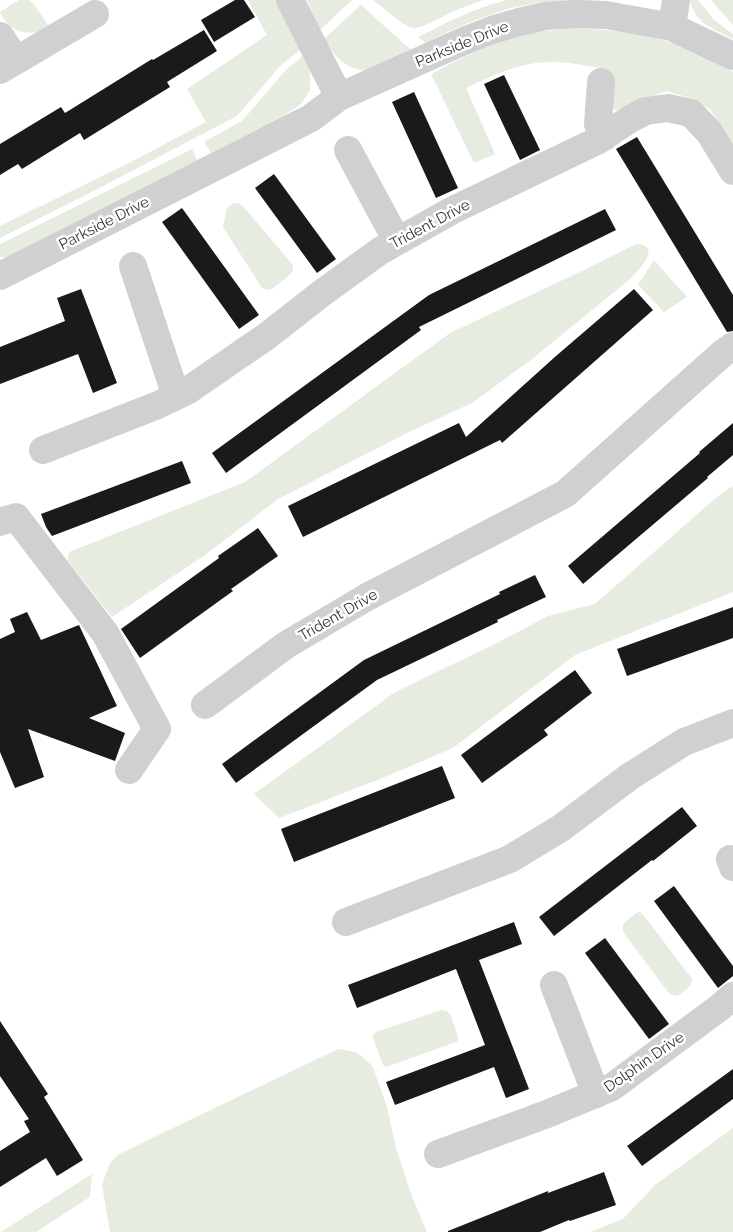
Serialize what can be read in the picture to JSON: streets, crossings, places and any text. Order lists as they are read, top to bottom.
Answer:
{
  "streets": {
    "street": ["Parkside Drive", "Trident Drive", "Dolphin Drive"]
  }
}
